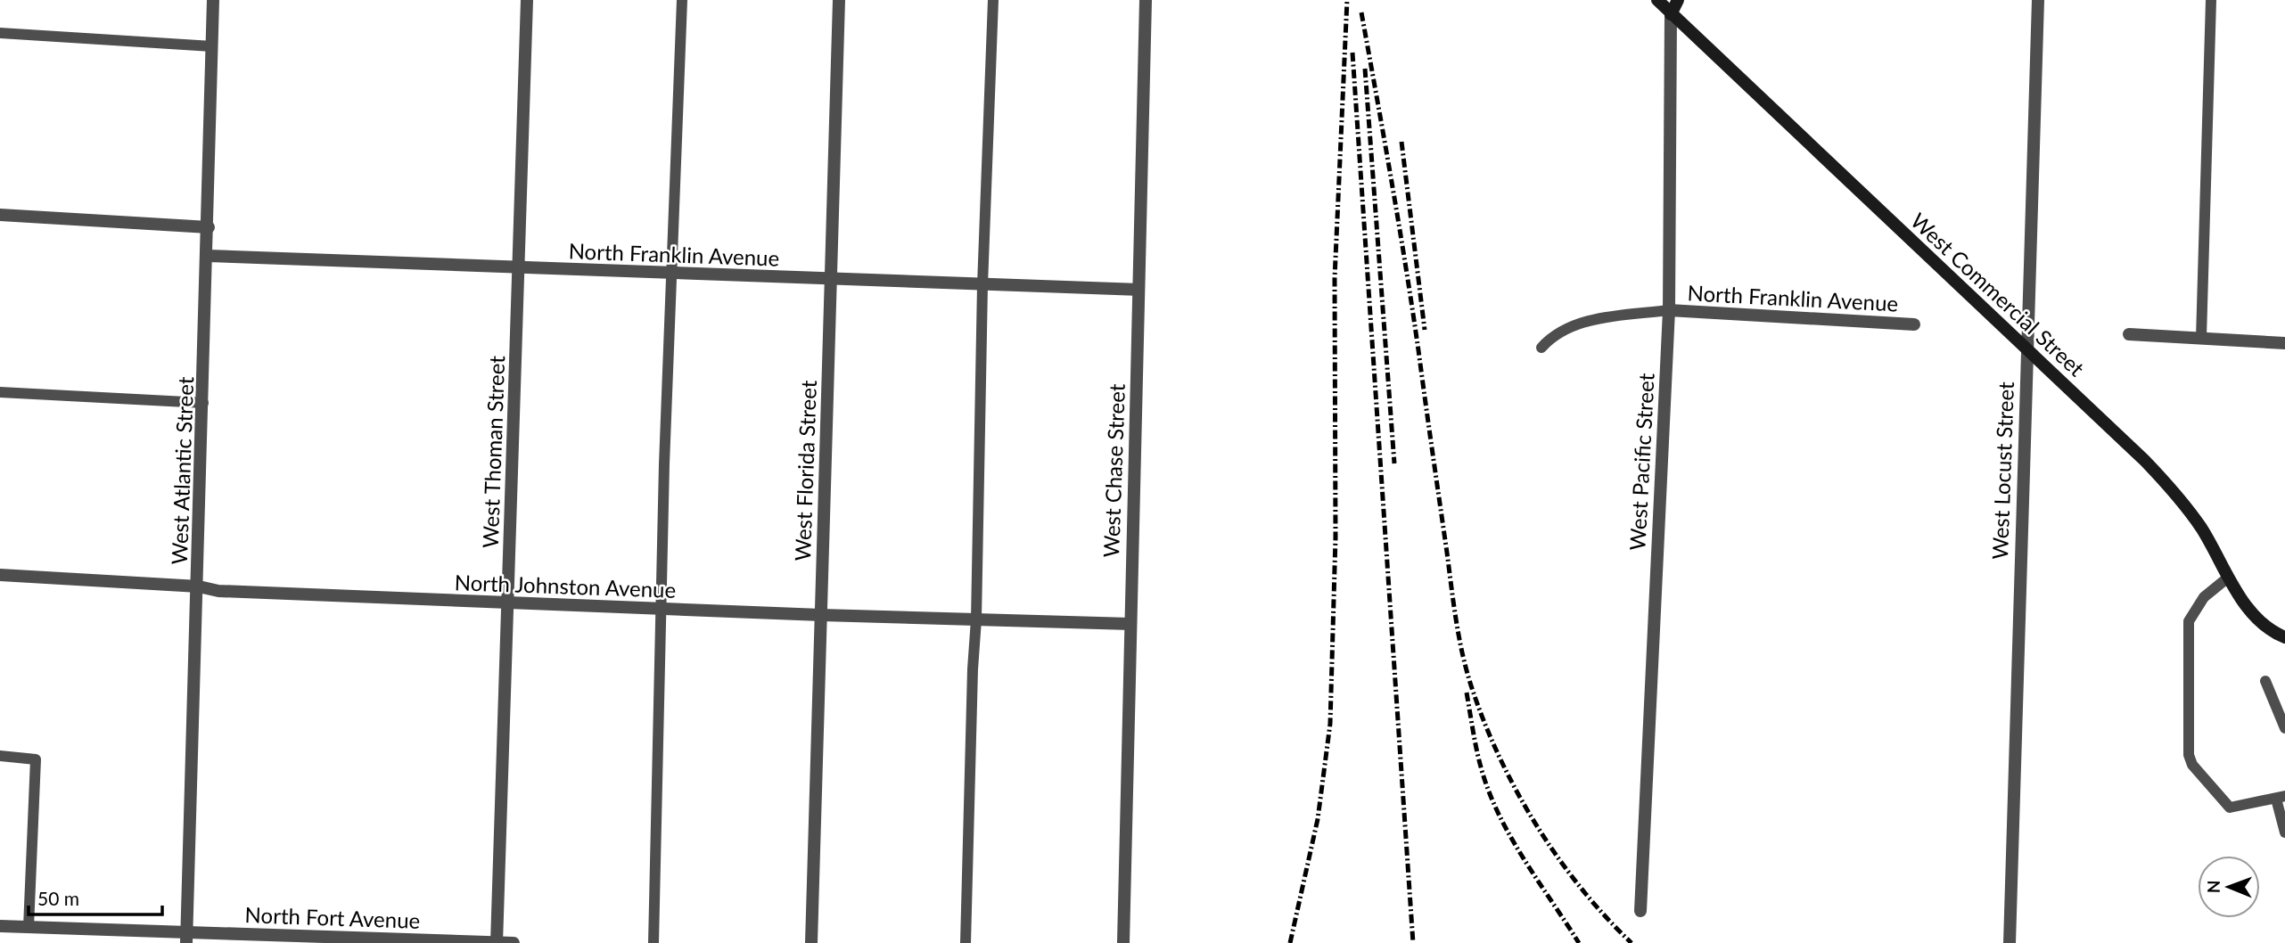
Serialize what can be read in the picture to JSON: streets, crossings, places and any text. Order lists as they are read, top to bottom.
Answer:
{
  "streets": {
    "street": [
      "North Franklin Avenue",
      "West Commercial Street",
      "West Thoman Street",
      "West Pacific Street",
      "West Atlantic Street",
      "West Florida Street",
      "West Chase Street",
      "West Locust Street",
      "North Johnston Avenue",
      "North Fort Avenue"
    ]
  },
  "crossings": [
    ["North Franklin Avenue", "West Thoman Street"],
    ["North Franklin Avenue", "West Pacific Street"],
    ["North Franklin Avenue", "West Atlantic Street"],
    ["North Franklin Avenue", "West Florida Street"],
    ["North Franklin Avenue", "West Chase Street"],
    ["West Commercial Street", "West Pacific Street"],
    ["West Commercial Street", "West Locust Street"],
    ["West Thoman Street", "North Johnston Avenue"],
    ["West Thoman Street", "North Fort Avenue"],
    ["West Atlantic Street", "North Johnston Avenue"],
    ["West Atlantic Street", "North Fort Avenue"],
    ["West Florida Street", "North Johnston Avenue"],
    ["West Chase Street", "North Johnston Avenue"]
  ],
  "scale_bar": "50 m",
  "north": "left"
}
